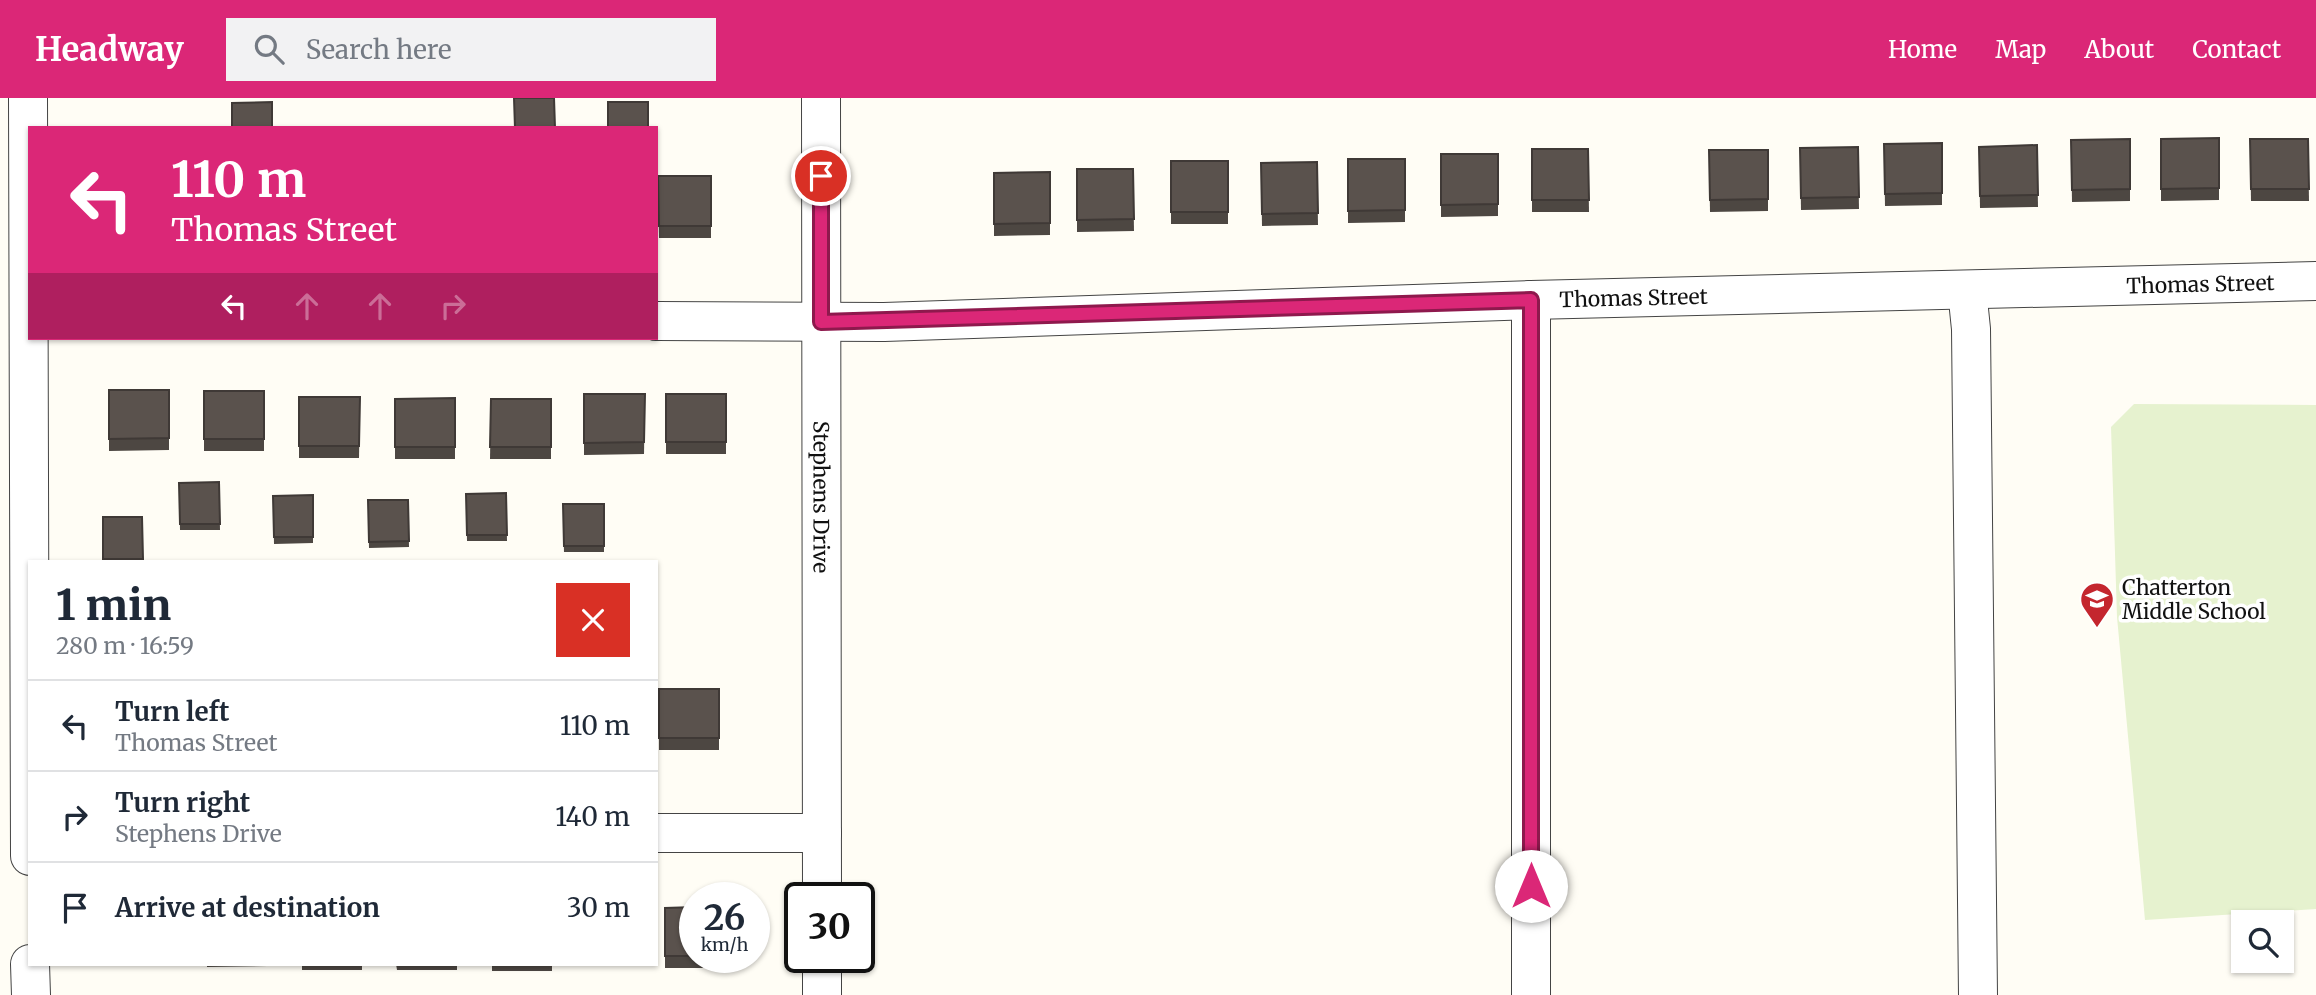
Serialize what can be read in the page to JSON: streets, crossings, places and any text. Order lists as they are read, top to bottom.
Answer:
{
  "streets": {
    "street": ["Thomas Street", "Stephens Drive"]
  },
  "crossings": [
    ["Thomas Street", "Stephens Drive"]
  ],
  "places": {
    "school or university": ["Chatterton Middle School"]
  },
  "page": {
    "header": "Headway",
    "search": "Search here",
    "nav": [
      "Home",
      "Map",
      "About",
      "Contact"
    ],
    "turn": ["110 m", "Thomas Street"],
    "heading": ["1 min", "280 m · 16:59"],
    "list": [
      {
        "name": "Turn left",
        "note": "Thomas Street",
        "value": "110 m"
      },
      {
        "name": "Turn right",
        "note": "Stephens Drive",
        "value": "140 m"
      },
      {
        "name": "Arrive at destination",
        "value": "30 m"
      }
    ],
    "speed": "26 km/h",
    "limit": "30"
  }
}
